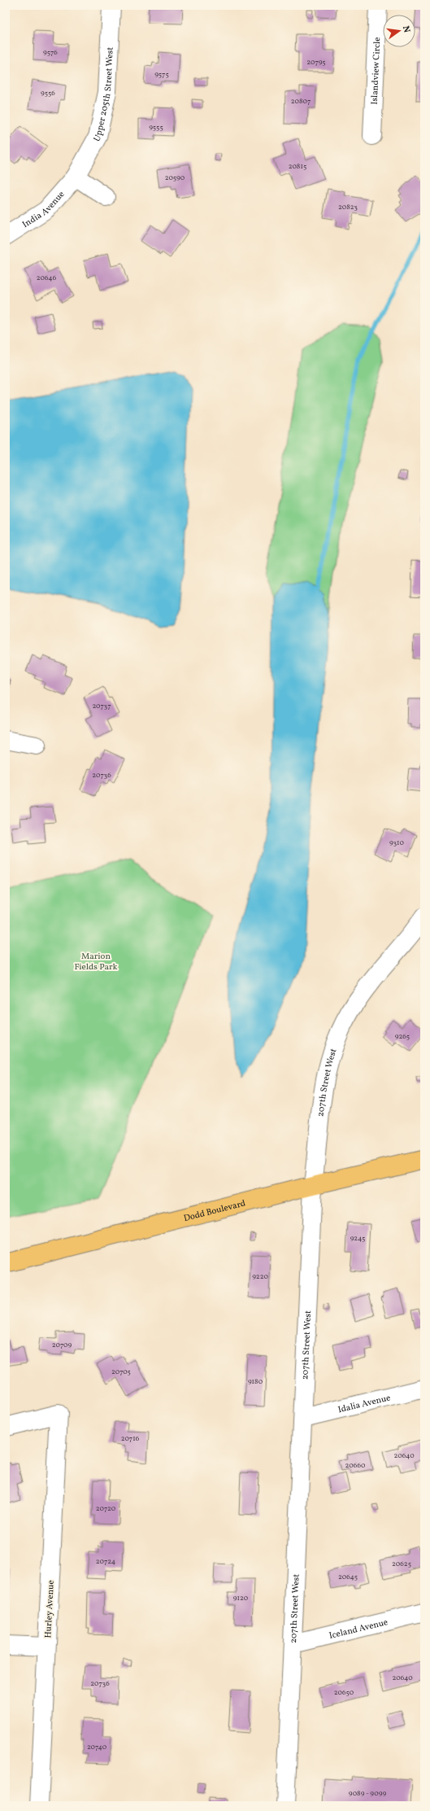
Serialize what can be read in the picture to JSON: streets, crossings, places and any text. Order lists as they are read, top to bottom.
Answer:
{
  "streets": {
    "main road": ["Dodd Boulevard"],
    "street": [
      "Islandview Circle",
      "Upper 205th Street West",
      "India Avenue",
      "207th Street West",
      "Idalia Avenue",
      "Hurley Avenue",
      "Iceland Avenue"
    ]
  },
  "crossings": [
    ["Upper 205th Street West", "India Avenue"],
    ["207th Street West", "Dodd Boulevard"],
    ["207th Street West", "Idalia Avenue"],
    ["207th Street West", "Iceland Avenue"]
  ],
  "parks": ["Marion Fields Park"],
  "house_numbers": [
    "9576",
    "20795",
    "9575",
    "9556",
    "20807",
    "9555",
    "20815",
    "20590",
    "20823",
    "20646",
    "20737",
    "20736",
    "9310",
    "9265",
    "9245",
    "9220",
    "20709",
    "20705",
    "9180",
    "20716",
    "20640",
    "20660",
    "20720",
    "20724",
    "20625",
    "20645",
    "9120",
    "20640",
    "20736",
    "20650",
    "20740",
    "9089 - 9099"
  ],
  "north": "right"
}
